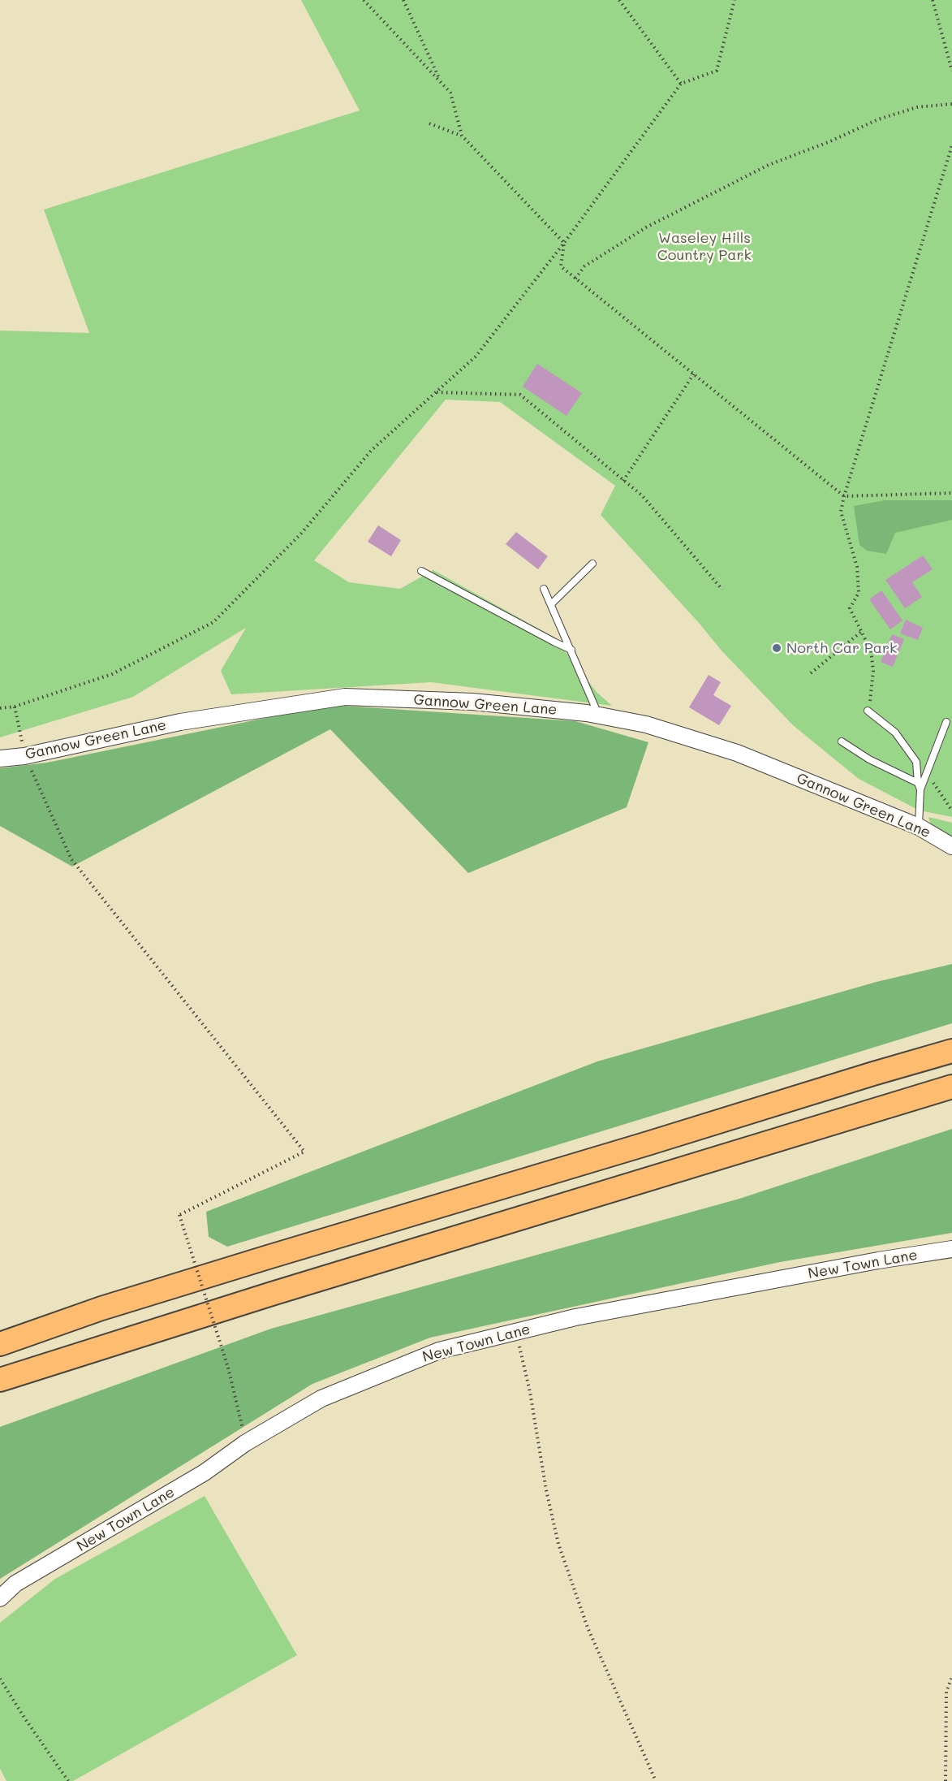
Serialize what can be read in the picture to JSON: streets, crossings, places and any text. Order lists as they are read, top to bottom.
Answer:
{
  "streets": {
    "street": ["Gannow Green Lane", "New Town Lane"]
  },
  "parks": ["Waseley Hills Country Park"],
  "places": ["North Car Park"]
}
